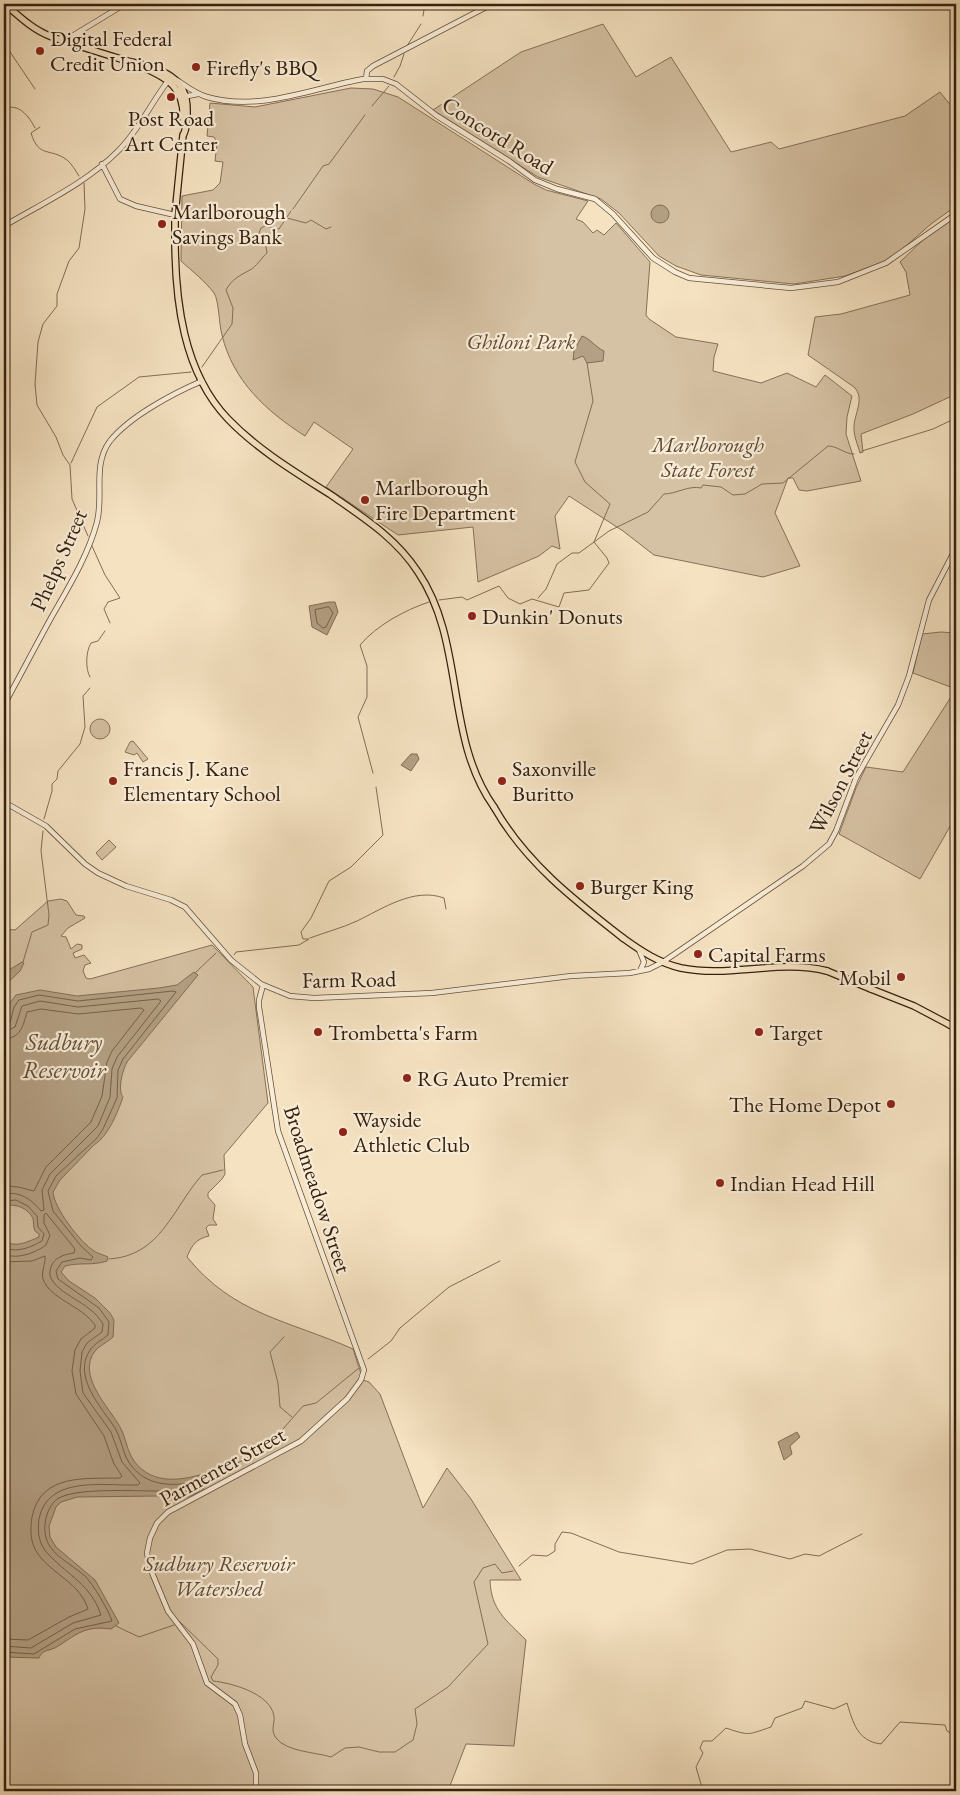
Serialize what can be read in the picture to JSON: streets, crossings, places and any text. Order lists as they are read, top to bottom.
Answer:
{
  "streets": {
    "street": [
      "Concord Road",
      "Phelps Street",
      "Wilson Street",
      "Farm Road",
      "Broadmeadow Street",
      "Parmenter Street"
    ]
  },
  "crossings": [
    ["Wilson Street", "Farm Road"],
    ["Farm Road", "Broadmeadow Street"],
    ["Broadmeadow Street", "Parmenter Street"]
  ],
  "water": ["Sudbury Reservoir"],
  "parks": ["Ghiloni Park", "Marlborough State Forest", "Sudbury Reservoir Watershed"],
  "places": [
    "Digital Federal Credit Union",
    "Firefly's BBQ",
    "Post Road Art Center",
    "Marlborough Savings Bank",
    "Marlborough Fire Department",
    "Dunkin' Donuts",
    "Francis J. Kane Elementary School",
    "Saxonville Buritto",
    "Burger King",
    "Capital Farms",
    "Mobil",
    "Trombetta's Farm",
    "Target",
    "RG Auto Premier",
    "The Home Depot",
    "Wayside Athletic Club",
    "Indian Head Hill"
  ]
}
